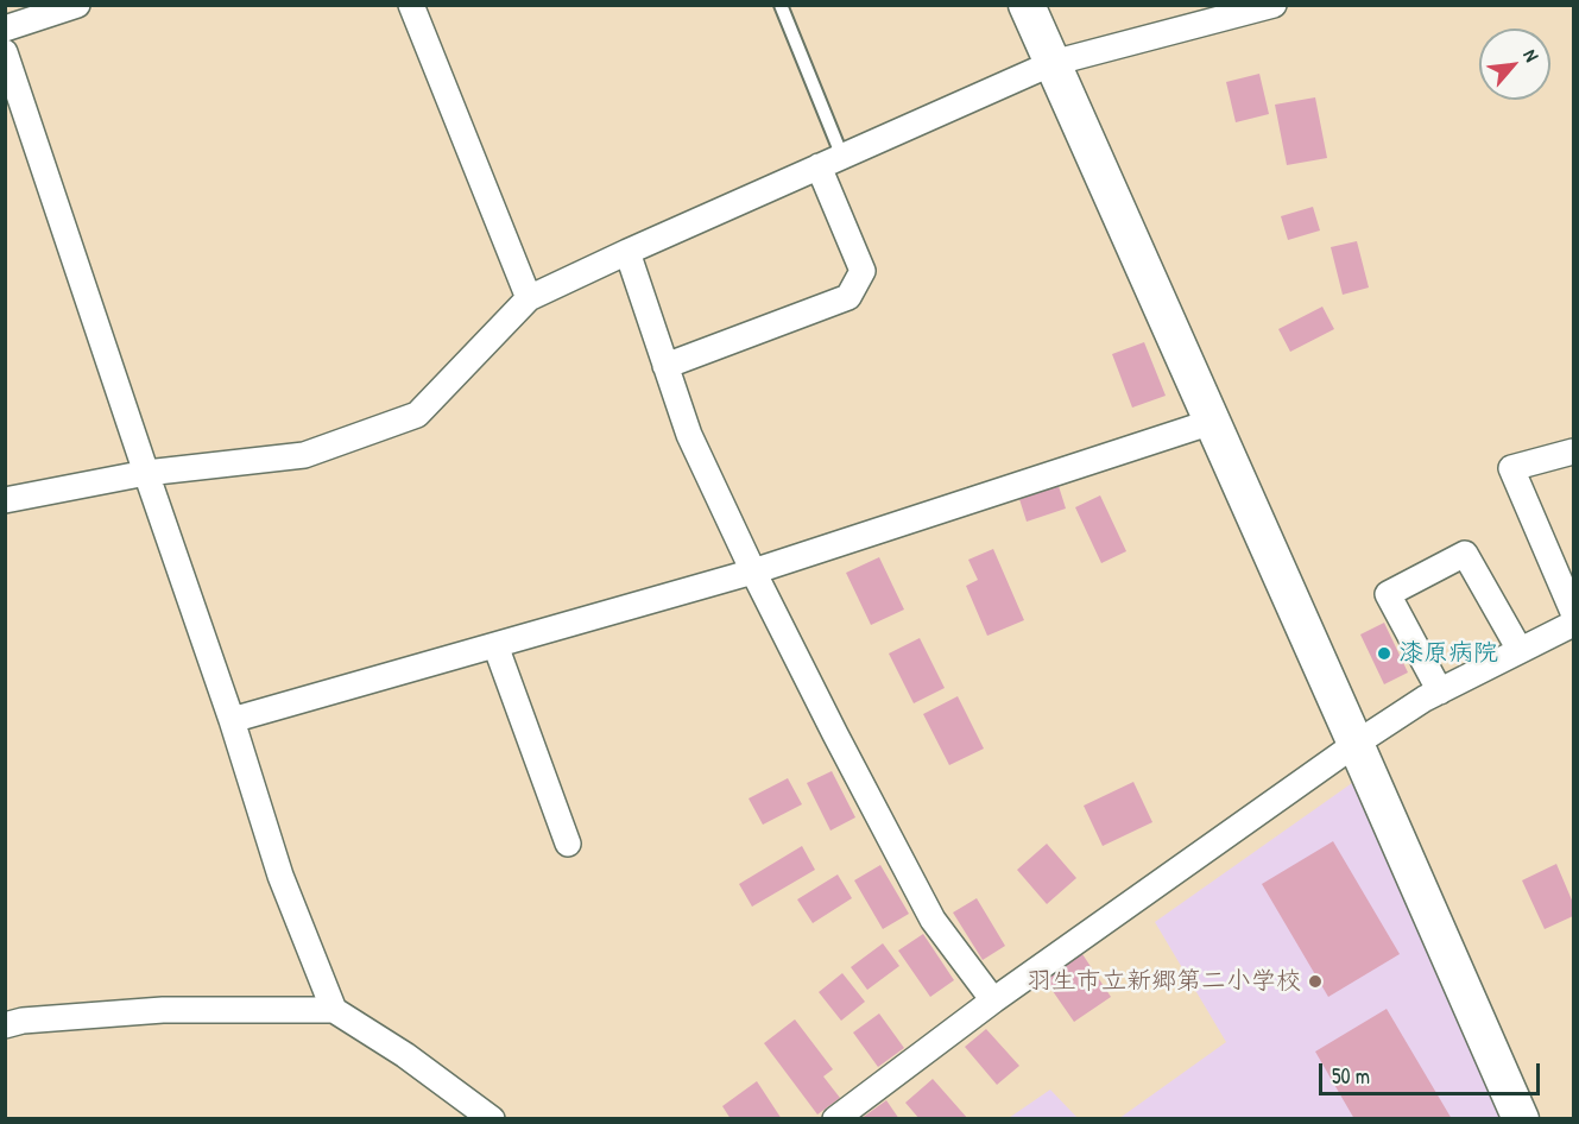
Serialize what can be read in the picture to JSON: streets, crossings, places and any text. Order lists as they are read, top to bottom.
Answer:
{
  "places": ["漆原病院", "羽生市立新郷第二小学校"],
  "scale_bar": "50 m",
  "north": "top right"
}
